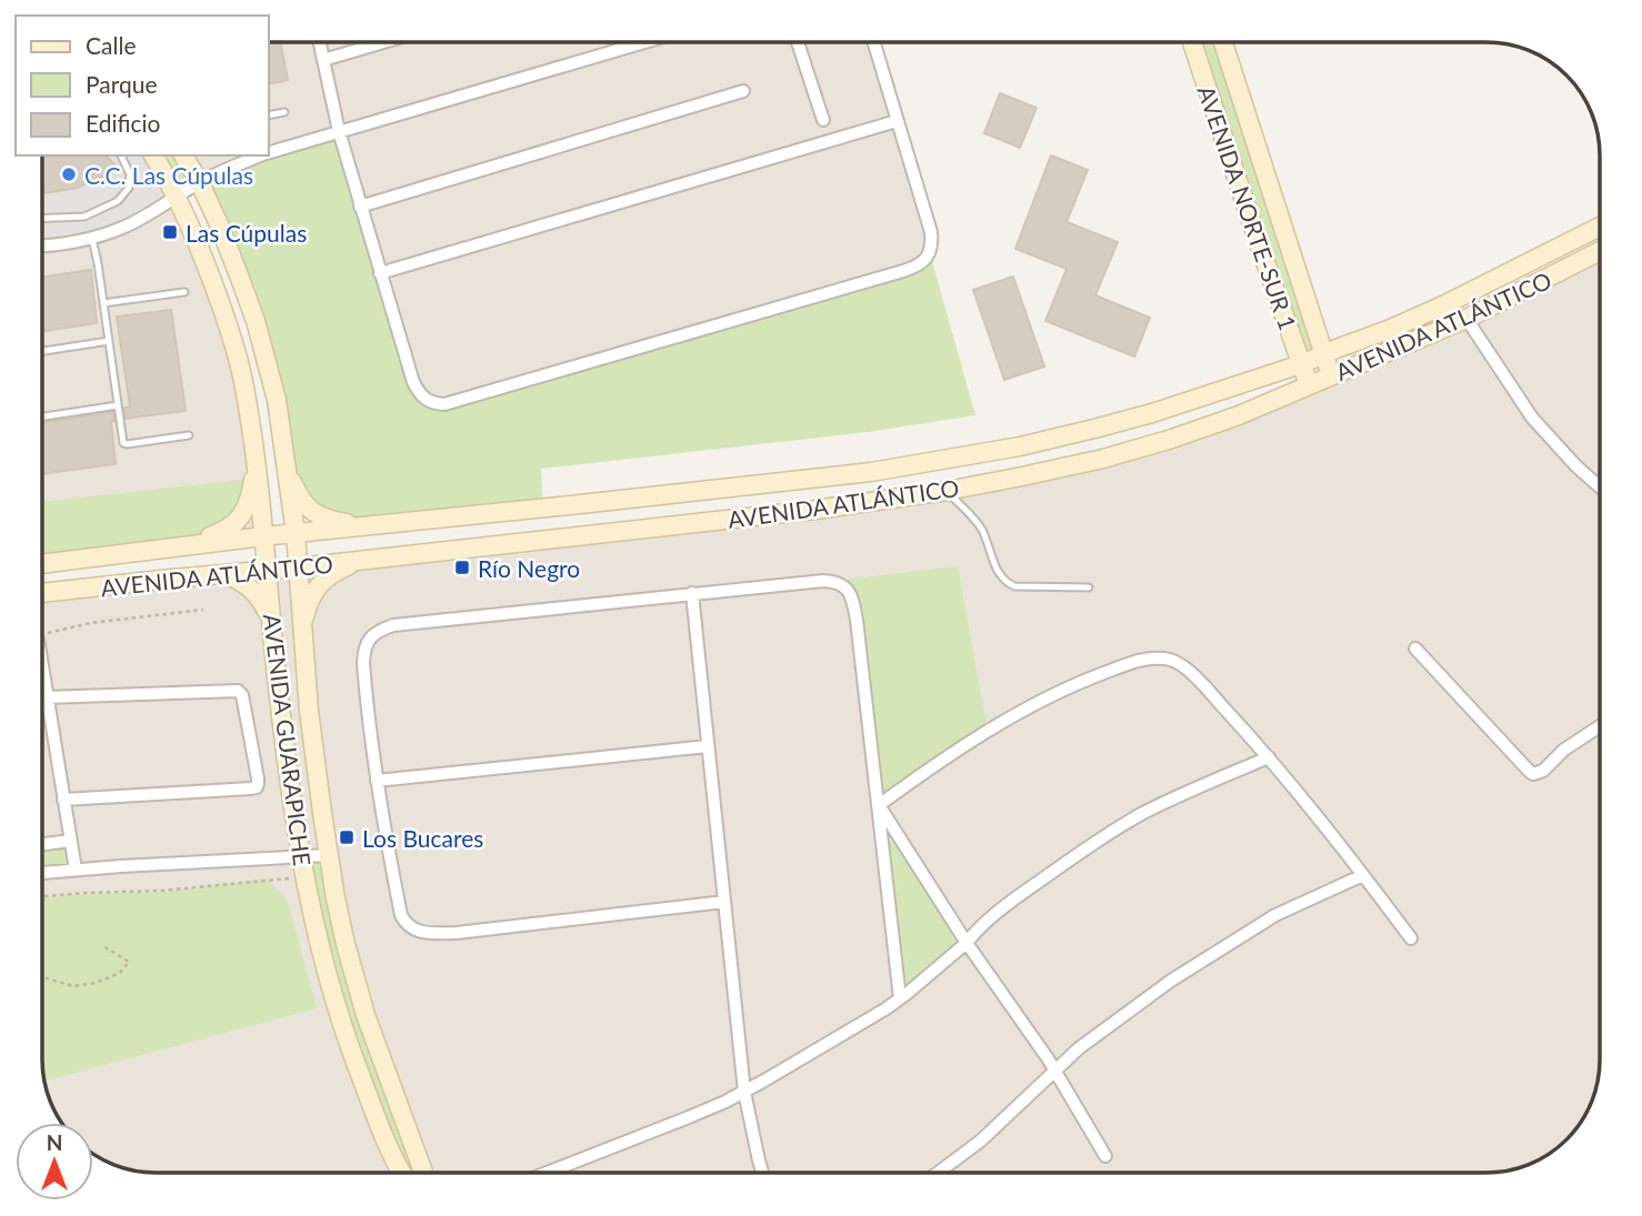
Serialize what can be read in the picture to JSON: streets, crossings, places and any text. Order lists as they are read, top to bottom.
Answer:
{
  "streets": {
    "main road": ["AVENIDA NORTE-SUR 1", "AVENIDA ATLÁNTICO", "AVENIDA GUARAPICHE"]
  },
  "crossings": [
    ["AVENIDA NORTE-SUR 1", "AVENIDA ATLÁNTICO"],
    ["AVENIDA ATLÁNTICO", "AVENIDA GUARAPICHE"]
  ],
  "places": {
    "other": ["C.C. Las Cúpulas"],
    "transit": ["Las Cúpulas", "Río Negro", "Los Bucares"]
  },
  "legend": ["Calle", "Parque", "Edificio"],
  "north": "top"
}
